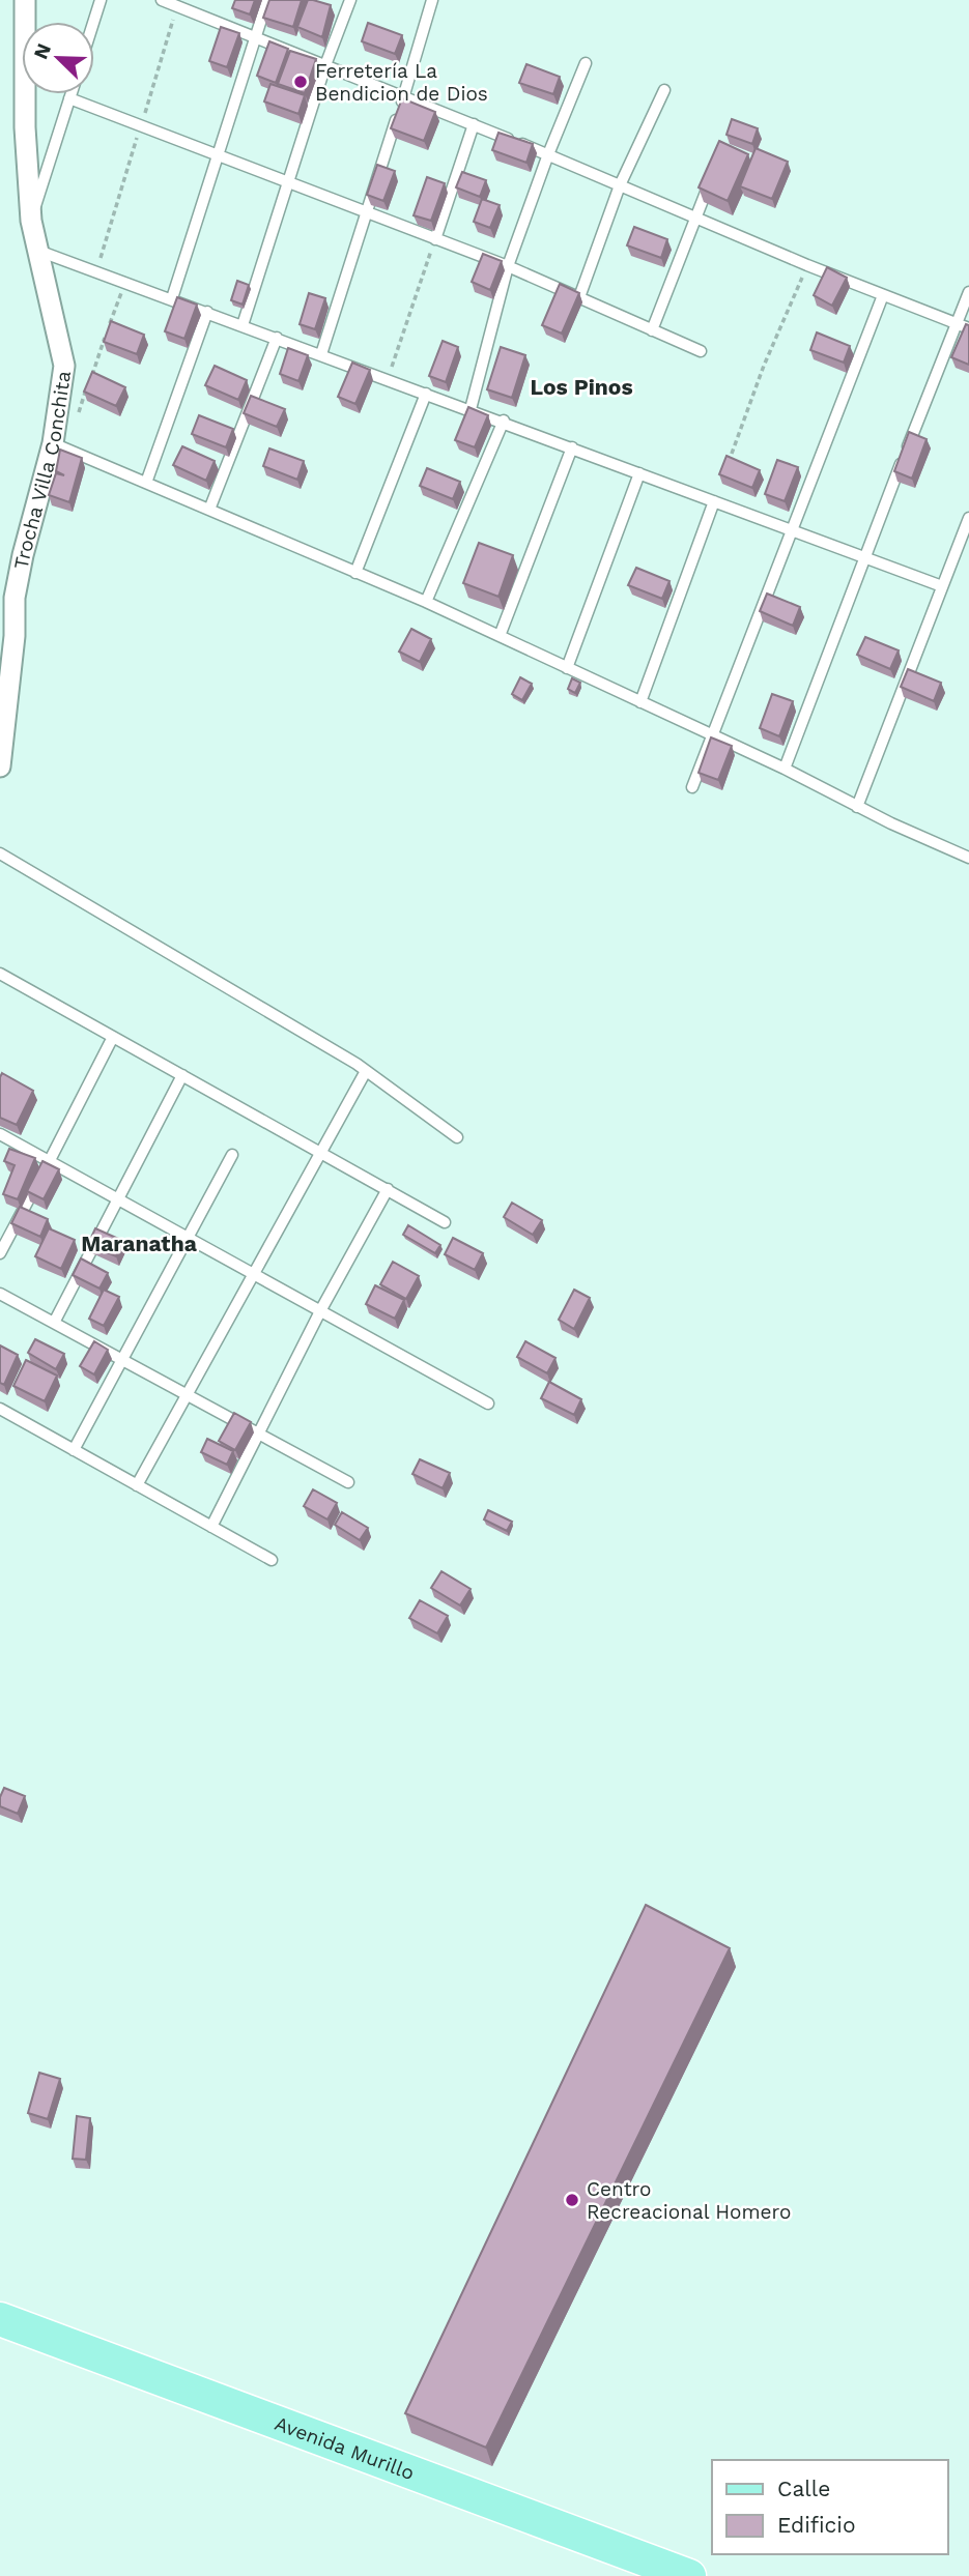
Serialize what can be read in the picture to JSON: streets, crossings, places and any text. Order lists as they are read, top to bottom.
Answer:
{
  "streets": {
    "main road": ["Avenida Murillo"],
    "street": ["Trocha Villa Conchita"]
  },
  "districts": ["Los Pinos", "Maranatha"],
  "places": ["Ferretería La Bendicion de Dios", "Centro Recreacional Homero"],
  "legend": ["Calle", "Edificio"],
  "north": "top left"
}
